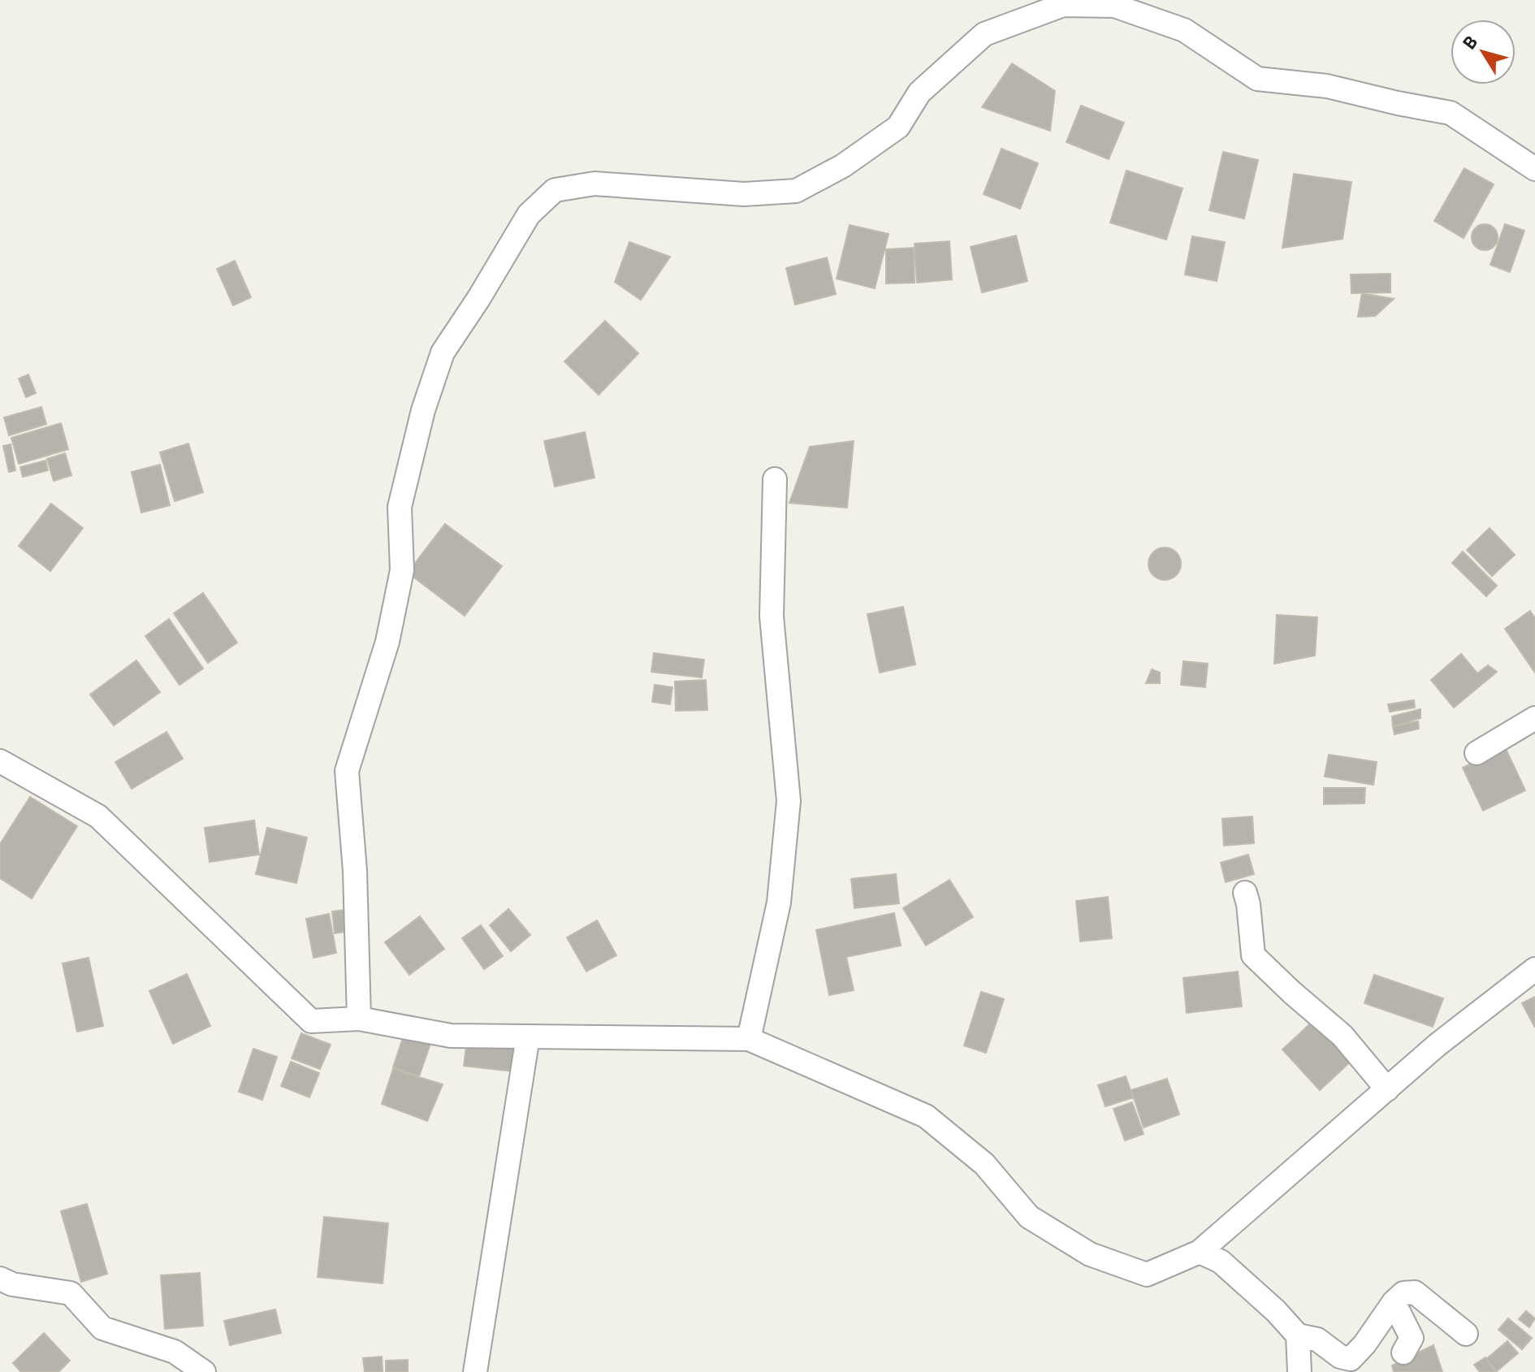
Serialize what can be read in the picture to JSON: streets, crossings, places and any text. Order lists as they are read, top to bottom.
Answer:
{
  "north": "top left"
}
